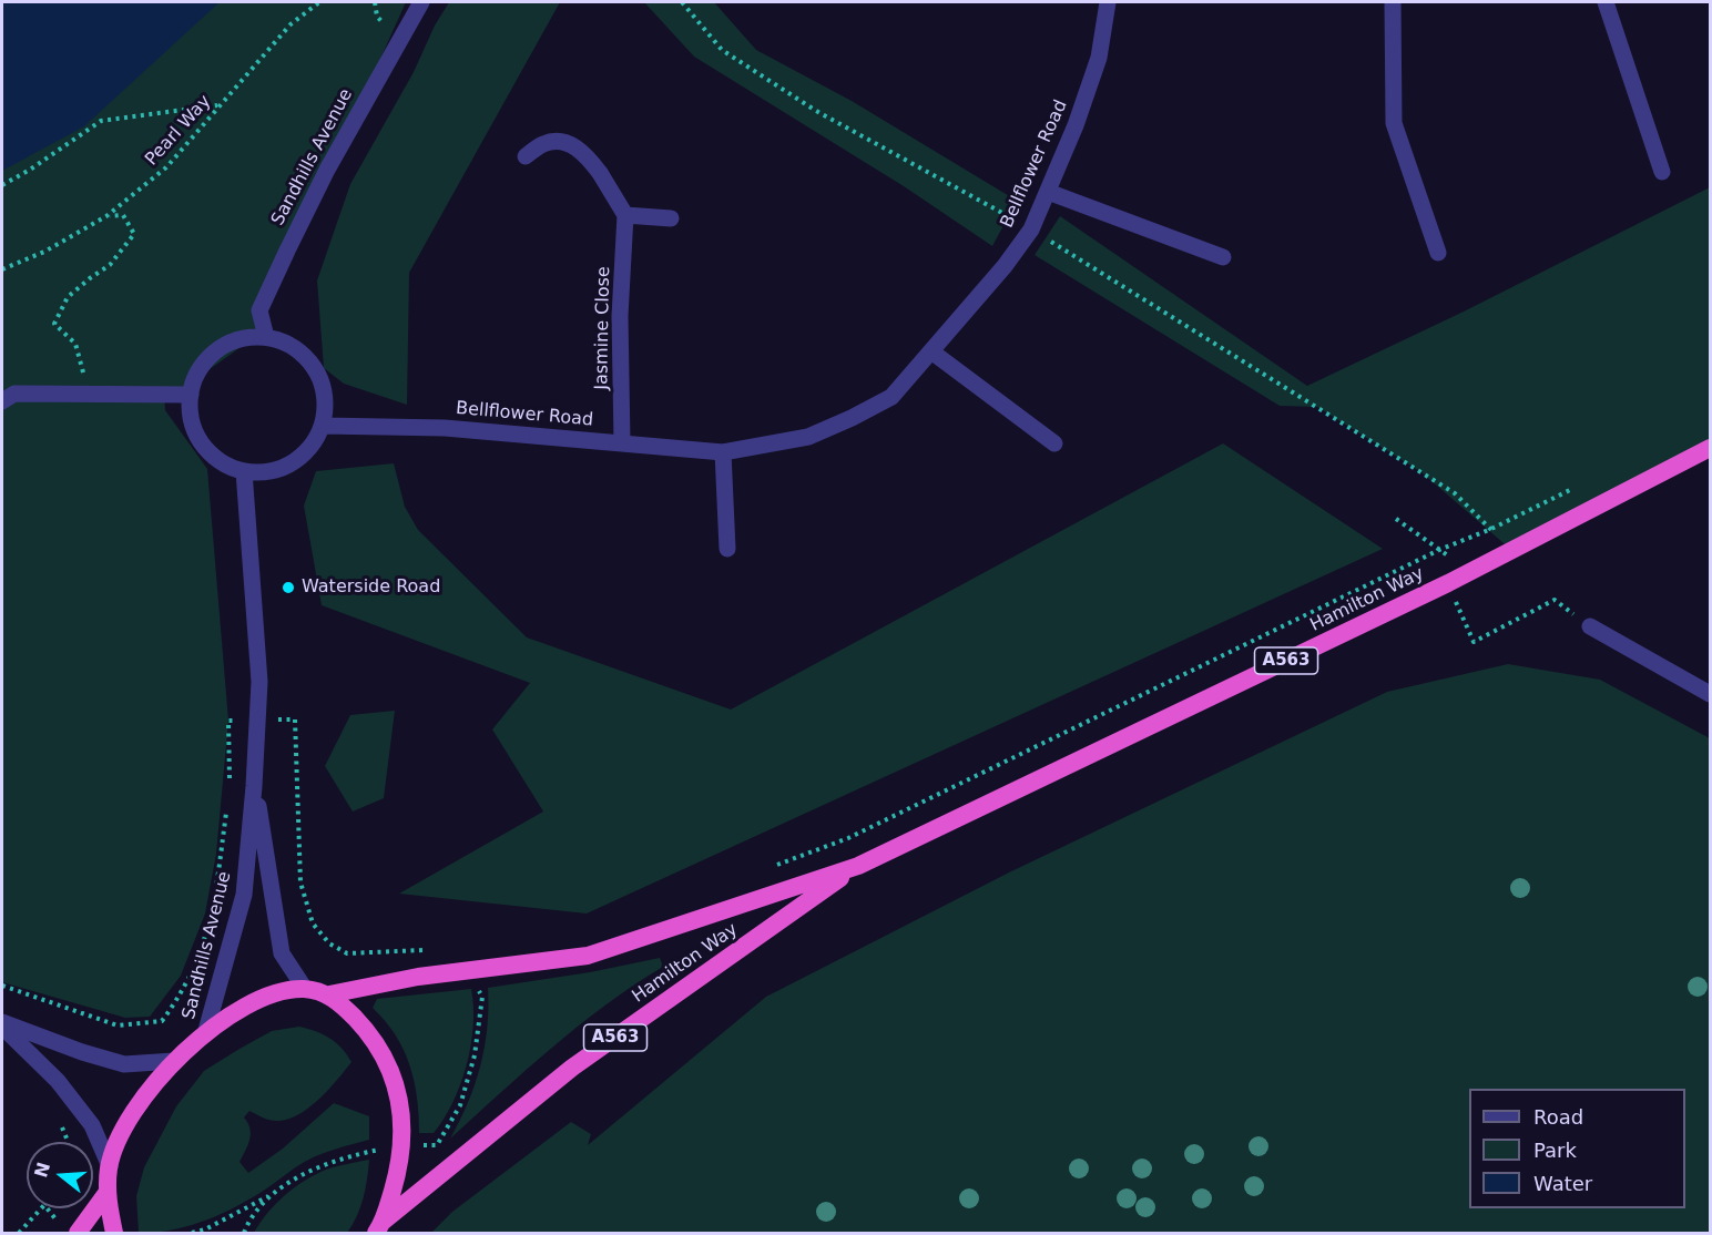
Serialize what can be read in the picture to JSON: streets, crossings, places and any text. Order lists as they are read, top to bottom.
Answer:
{
  "streets": {
    "highway": ["Hamilton Way", "A563"],
    "street": ["Sandhills Avenue", "Bellflower Road", "Jasmine Close"],
    "path": ["Pearl Way"]
  },
  "crossings": [
    ["Sandhills Avenue", "Bellflower Road"],
    ["Sandhills Avenue", "A563"],
    ["Bellflower Road", "Jasmine Close"],
    ["Hamilton Way", "A563"]
  ],
  "places": ["Waterside Road"],
  "legend": ["Road", "Park", "Water"],
  "north": "left"
}
